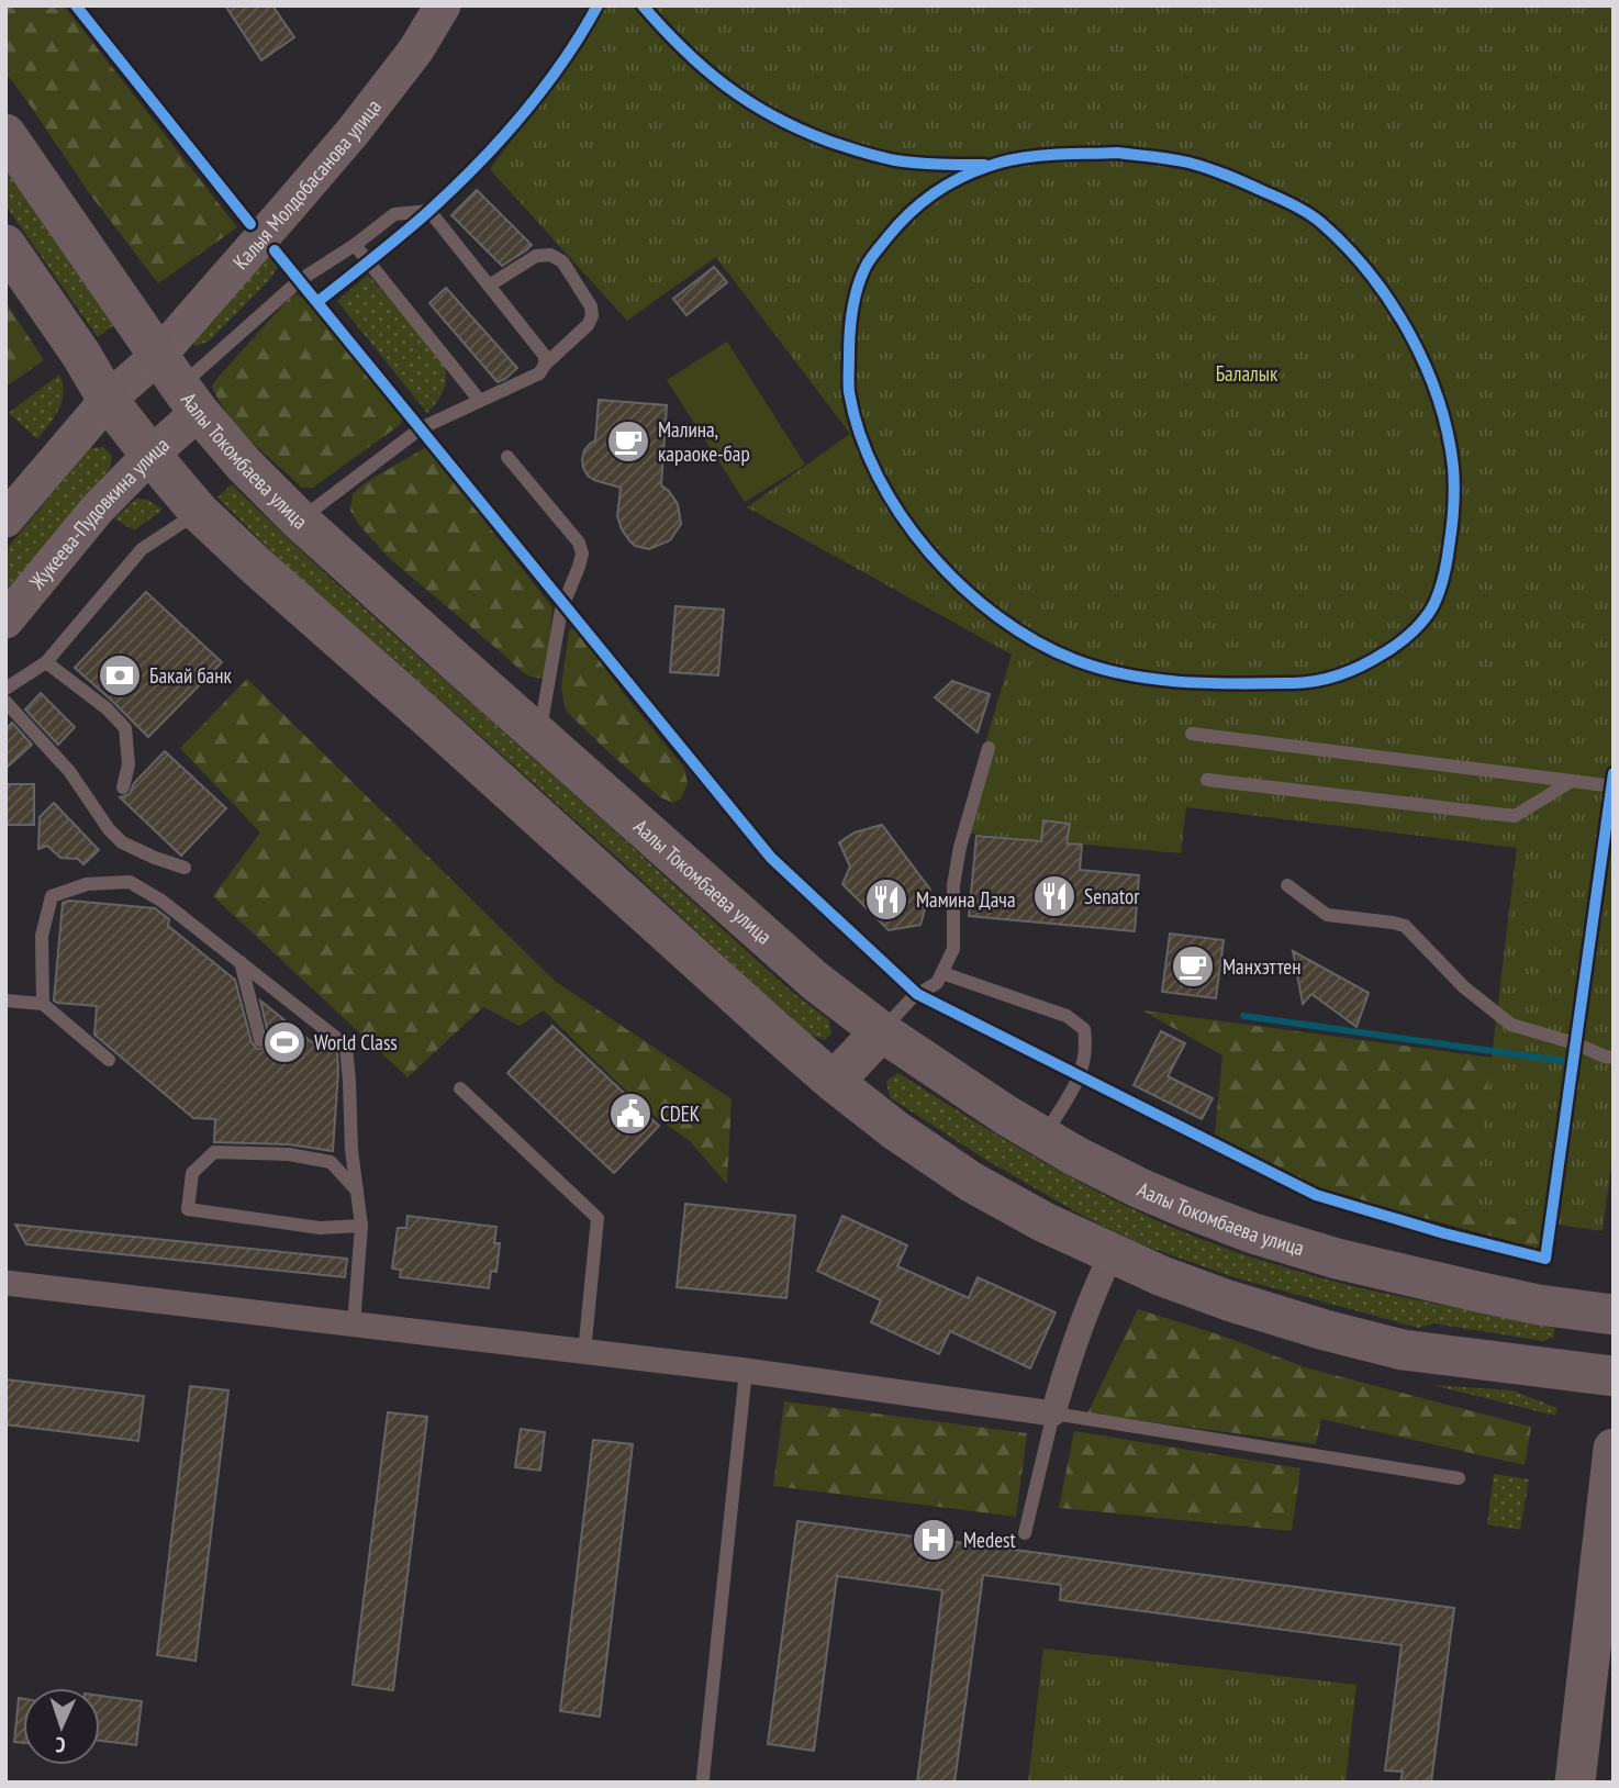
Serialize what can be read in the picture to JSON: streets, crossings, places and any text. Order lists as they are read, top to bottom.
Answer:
{
  "streets": {
    "main road": ["Калыя Молдобасанова улица", "Аалы Токомбаева улица", "Жукеева-Пудовкина улица"]
  },
  "crossings": [
    ["Калыя Молдобасанова улица", "Аалы Токомбаева улица"],
    ["Калыя Молдобасанова улица", "Жукеева-Пудовкина улица"],
    ["Аалы Токомбаева улица", "Жукеева-Пудовкина улица"]
  ],
  "parks": ["Балалык"],
  "places": {
    "cafe": ["Малина, караоке-бар", "Манхэттен"],
    "bank": ["Бакай банк"],
    "restaurant": ["Senator", "Мамина Дача"],
    "sports": ["World Class"],
    "public building": ["CDEK"],
    "hospital": ["Medest"]
  },
  "north": "bottom"
}
